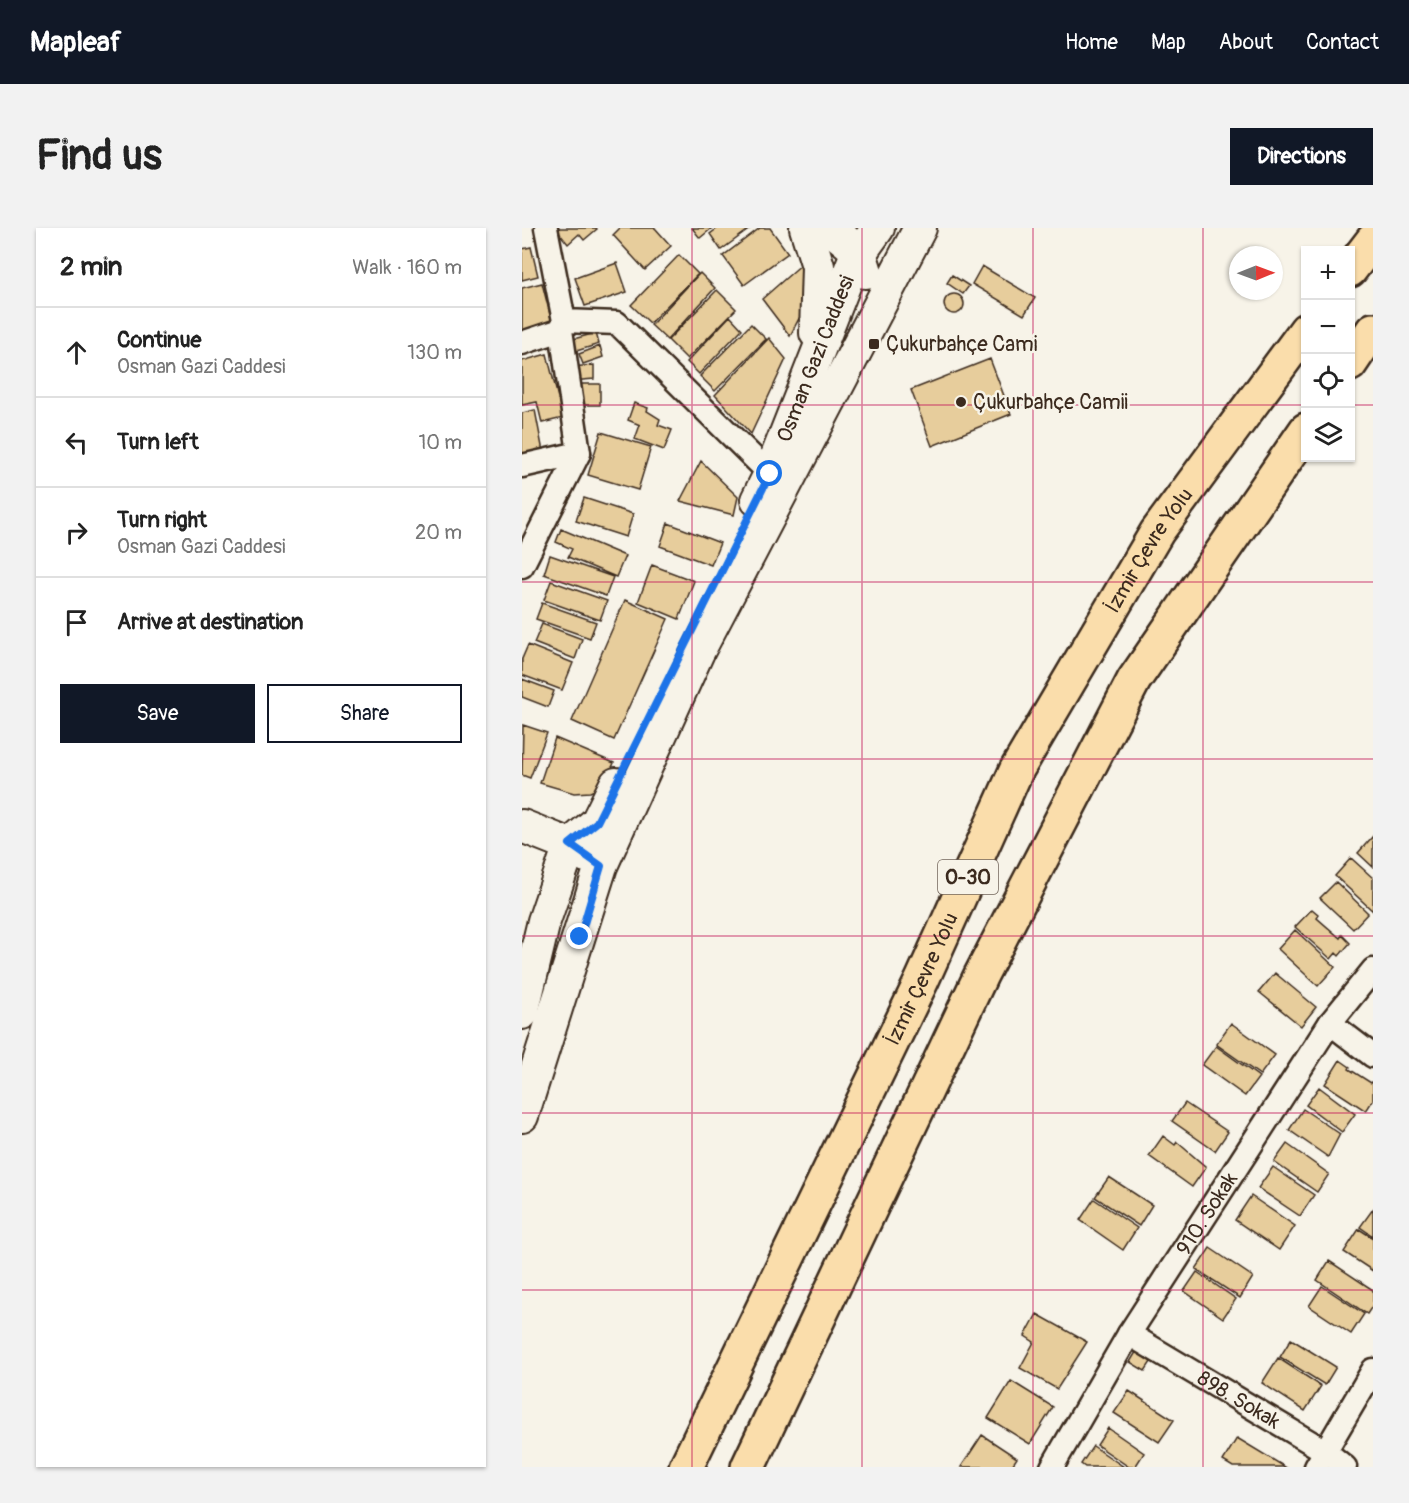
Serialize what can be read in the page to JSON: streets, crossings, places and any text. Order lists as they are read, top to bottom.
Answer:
{
  "streets": {
    "highway": ["İzmir Çevre Yolu", "O-30"],
    "main road": ["Osman Gazi Caddesi"],
    "street": ["910. Sokak", "898. Sokak"]
  },
  "crossings": [
    ["910. Sokak", "898. Sokak"]
  ],
  "places": {
    "transit": ["Çukurbahçe Cami"],
    "other": ["Çukurbahçe Camii"]
  },
  "north": "right",
  "page": {
    "header": "Mapleaf",
    "nav": [
      "Home",
      "Map",
      "About",
      "Contact"
    ],
    "buttons": [
      "Directions",
      ["Save", "Share"]
    ],
    "title": "Find us",
    "heading": ["2 min", "Walk · 160 m"],
    "map_buttons": ["+", "−"],
    "list": [
      ["Continue", "Osman Gazi Caddesi", "130 m"],
      ["Turn left", "10 m"],
      ["Turn right", "Osman Gazi Caddesi", "20 m"],
      "Arrive at destination"
    ]
  }
}
